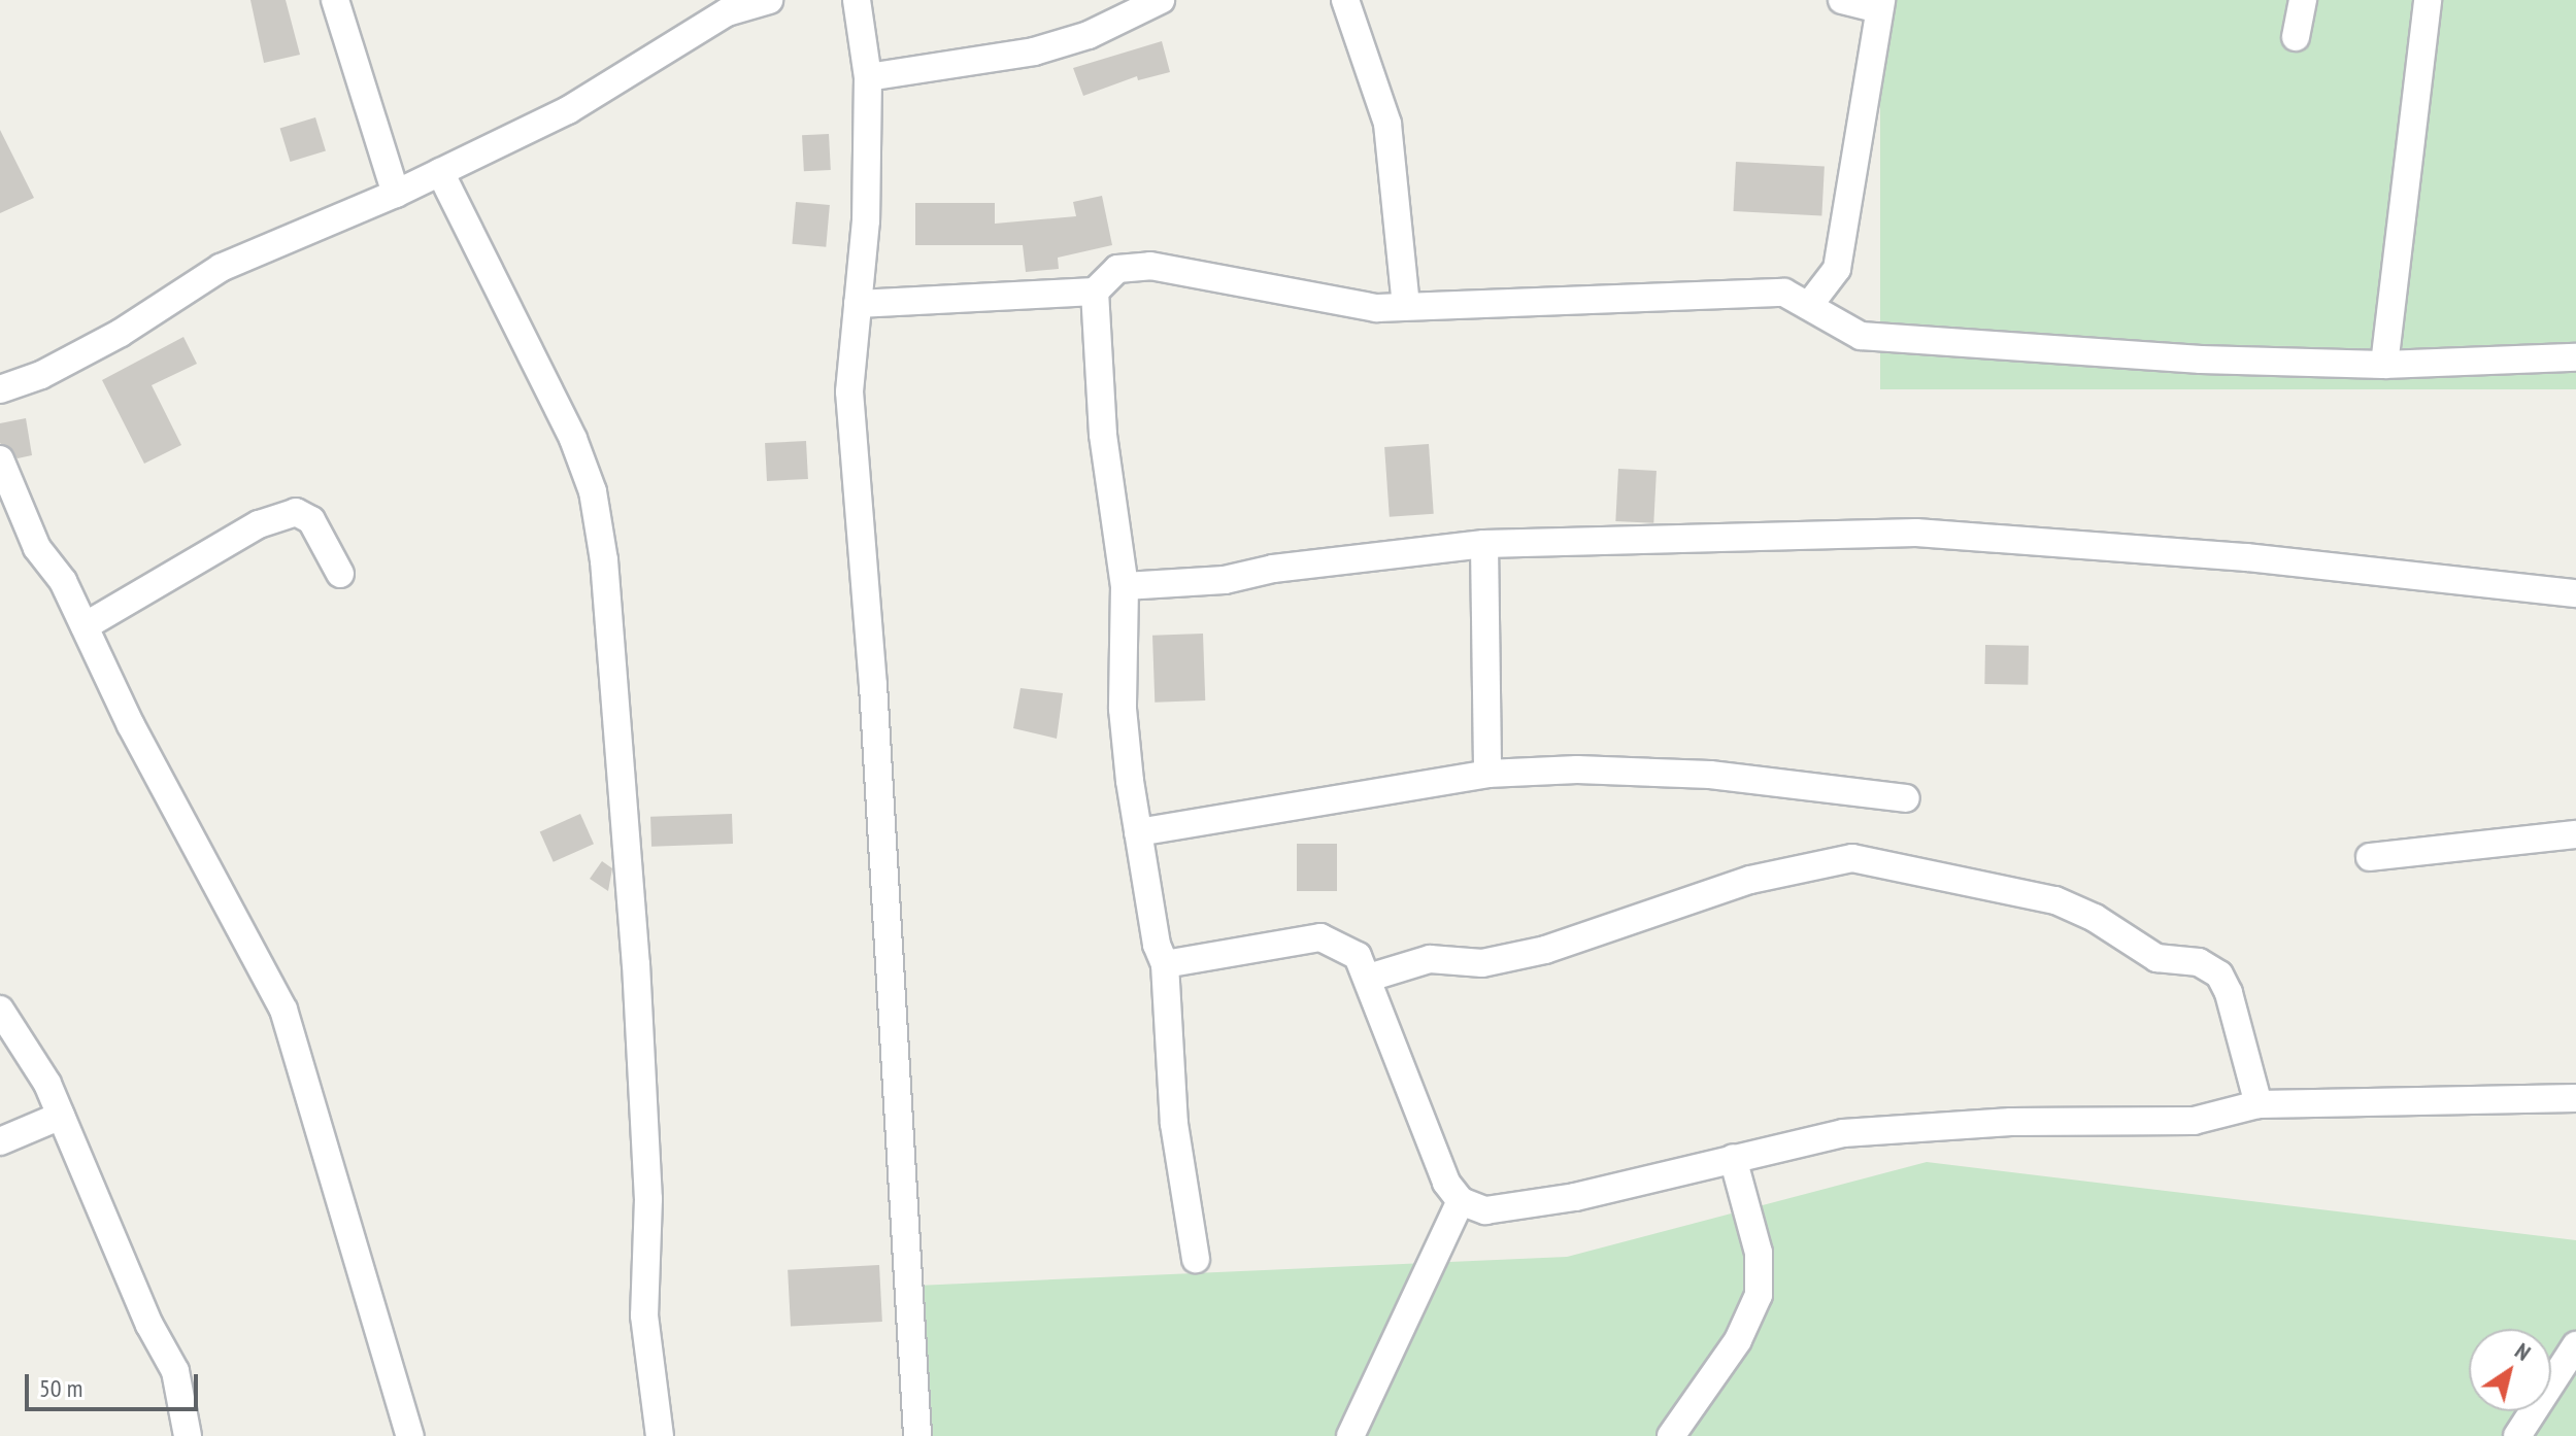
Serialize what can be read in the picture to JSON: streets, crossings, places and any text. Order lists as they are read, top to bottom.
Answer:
{
  "scale_bar": "50 m",
  "north": "top right"
}
